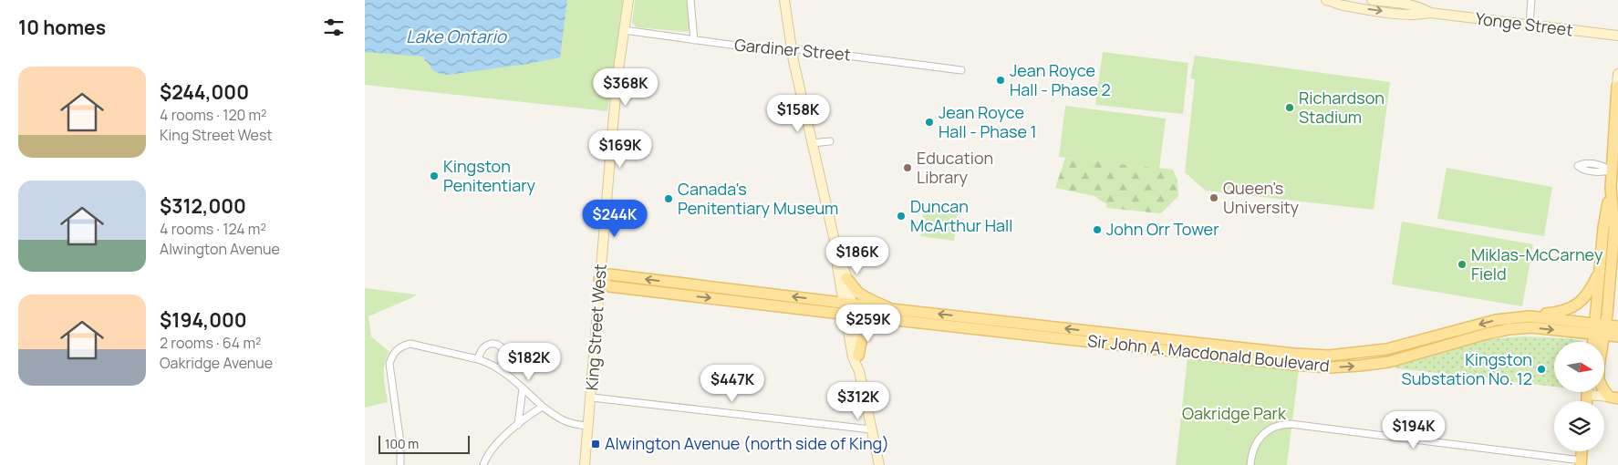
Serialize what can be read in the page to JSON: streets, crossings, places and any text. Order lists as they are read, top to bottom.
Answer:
{
  "streets": {
    "main road": ["Yonge Street", "King Street West", "Sir John A. Macdonald Boulevard"],
    "street": ["Gardiner Street"]
  },
  "crossings": [
    ["Gardiner Street", "King Street West"]
  ],
  "water": ["Lake Ontario"],
  "parks": ["Oakridge Park"],
  "places": {
    "other": [
      "Jean Royce Hall - Phase 2",
      "Richardson Stadium",
      "Jean Royce Hall - Phase 1",
      "Education Library",
      "Kingston Penitentiary",
      "Queen's University",
      "Canada's Penitentiary Museum",
      "Duncan McArthur Hall",
      "John Orr Tower",
      "Miklas-McCarney Field",
      "Kingston Substation No. 12"
    ],
    "transit": ["Alwington Avenue (north side of King)"]
  },
  "scale_bar": "100 m",
  "north": "right",
  "page": {
    "heading": "10 homes",
    "list": [
      {
        "name": "$244,000",
        "note": "4 rooms · 120 m² · King Street West"
      },
      {
        "name": "$312,000",
        "note": "4 rooms · 124 m² · Alwington Avenue"
      },
      {
        "name": "$194,000",
        "note": "2 rooms · 64 m² · Oakridge Avenue"
      }
    ],
    "price": [
      "$368K",
      "$158K",
      "$169K",
      "$244K",
      "$186K",
      "$259K",
      "$182K",
      "$447K",
      "$312K",
      "$194K"
    ],
    "scale": "100 m"
  }
}
